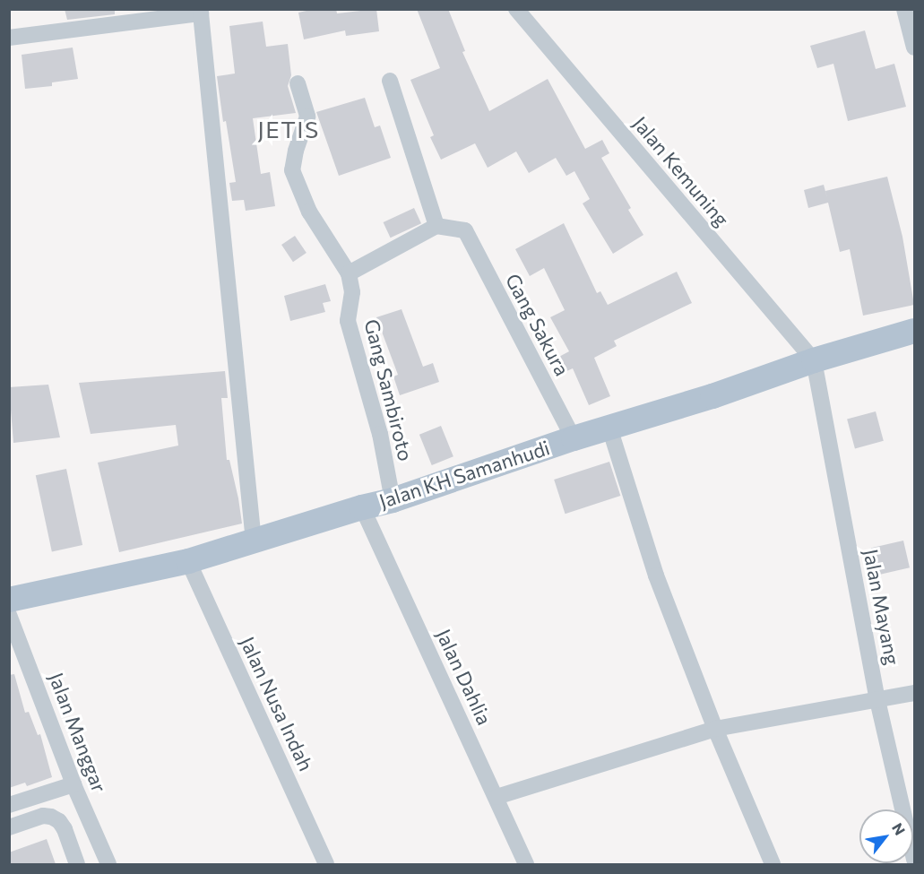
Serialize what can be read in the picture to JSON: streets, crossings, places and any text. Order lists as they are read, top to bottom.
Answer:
{
  "streets": {
    "main road": ["Jalan KH Samanhudi"],
    "street": [
      "Jalan Kemuning",
      "Gang Sakura",
      "Gang Sambiroto",
      "Jalan Mayang",
      "Jalan Dahlia",
      "Jalan Nusa Indah",
      "Jalan Manggar"
    ]
  },
  "crossings": [
    ["Jalan Kemuning", "Jalan KH Samanhudi"],
    ["Jalan Kemuning", "Jalan Mayang"],
    ["Gang Sakura", "Jalan KH Samanhudi"],
    ["Gang Sambiroto", "Jalan KH Samanhudi"],
    ["Jalan KH Samanhudi", "Jalan Mayang"],
    ["Jalan KH Samanhudi", "Jalan Dahlia"],
    ["Jalan KH Samanhudi", "Jalan Nusa Indah"]
  ],
  "districts": ["JETIS"],
  "north": "top right"
}
